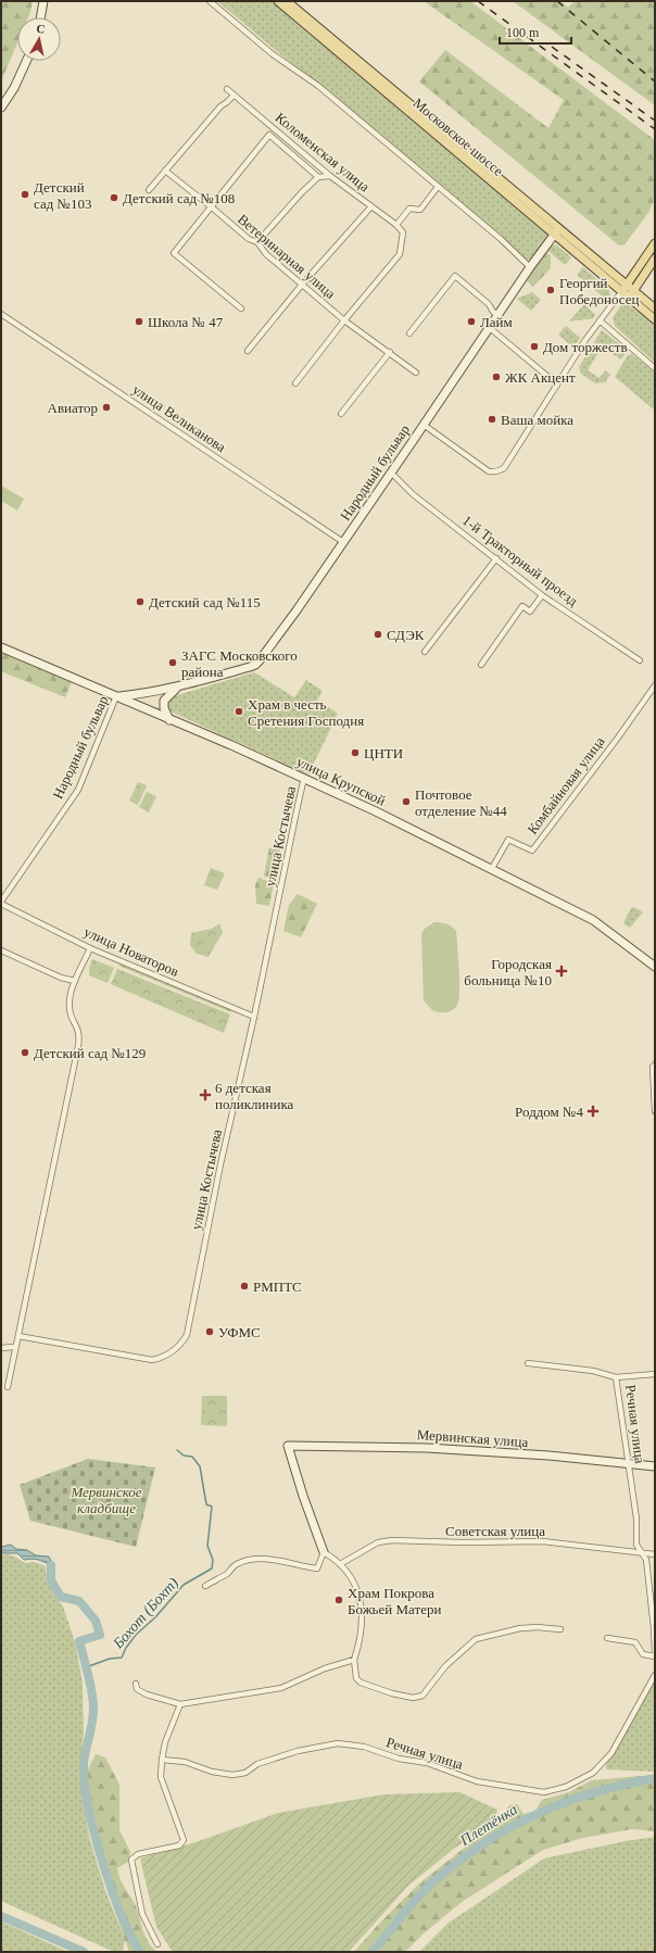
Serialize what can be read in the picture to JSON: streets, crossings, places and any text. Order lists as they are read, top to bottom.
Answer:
{
  "streets": {
    "main road": ["Московское шоссе"],
    "street": [
      "Коломенская улица",
      "Ветеринарная улица",
      "улица Великанова",
      "Народный бульвар",
      "1-й Тракторный проезд",
      "улица Крупской",
      "Комбайновая улица",
      "улица Костычева",
      "улица Новаторов",
      "Речная улица",
      "Мервинская улица",
      "Советская улица"
    ]
  },
  "crossings": [
    ["Московское шоссе", "Народный бульвар"],
    ["Коломенская улица", "Ветеринарная улица"],
    ["улица Великанова", "Народный бульвар"],
    ["Народный бульвар", "1-й Тракторный проезд"],
    ["Народный бульвар", "улица Крупской"],
    ["Народный бульвар", "улица Новаторов"],
    ["улица Крупской", "Комбайновая улица"],
    ["улица Крупской", "улица Костычева"],
    ["улица Костычева", "улица Новаторов"],
    ["Речная улица", "Мервинская улица"],
    ["Речная улица", "Советская улица"]
  ],
  "water": ["Бохот (Бохт)", "Плетёнка"],
  "parks": ["Мервинское кладбище"],
  "places": {
    "other": [
      "Детский сад №103",
      "Детский сад №108",
      "Георгий Победоносец",
      "Школа № 47",
      "Лайм",
      "Дом торжеств",
      "ЖК Акцент",
      "Авиатор",
      "Ваша мойка",
      "Детский сад №115",
      "СДЭК",
      "ЗАГС Московского района",
      "Храм в честь Сретения Господня",
      "ЦНТИ",
      "Почтовое отделение №44",
      "Детский сад №129",
      "РМПТС",
      "УФМС",
      "Храм Покрова Божьей Матери"
    ],
    "health": ["Городская больница №10", "6 детская поликлиника", "Роддом №4"]
  },
  "scale_bar": "100 m",
  "north": "top"
}
